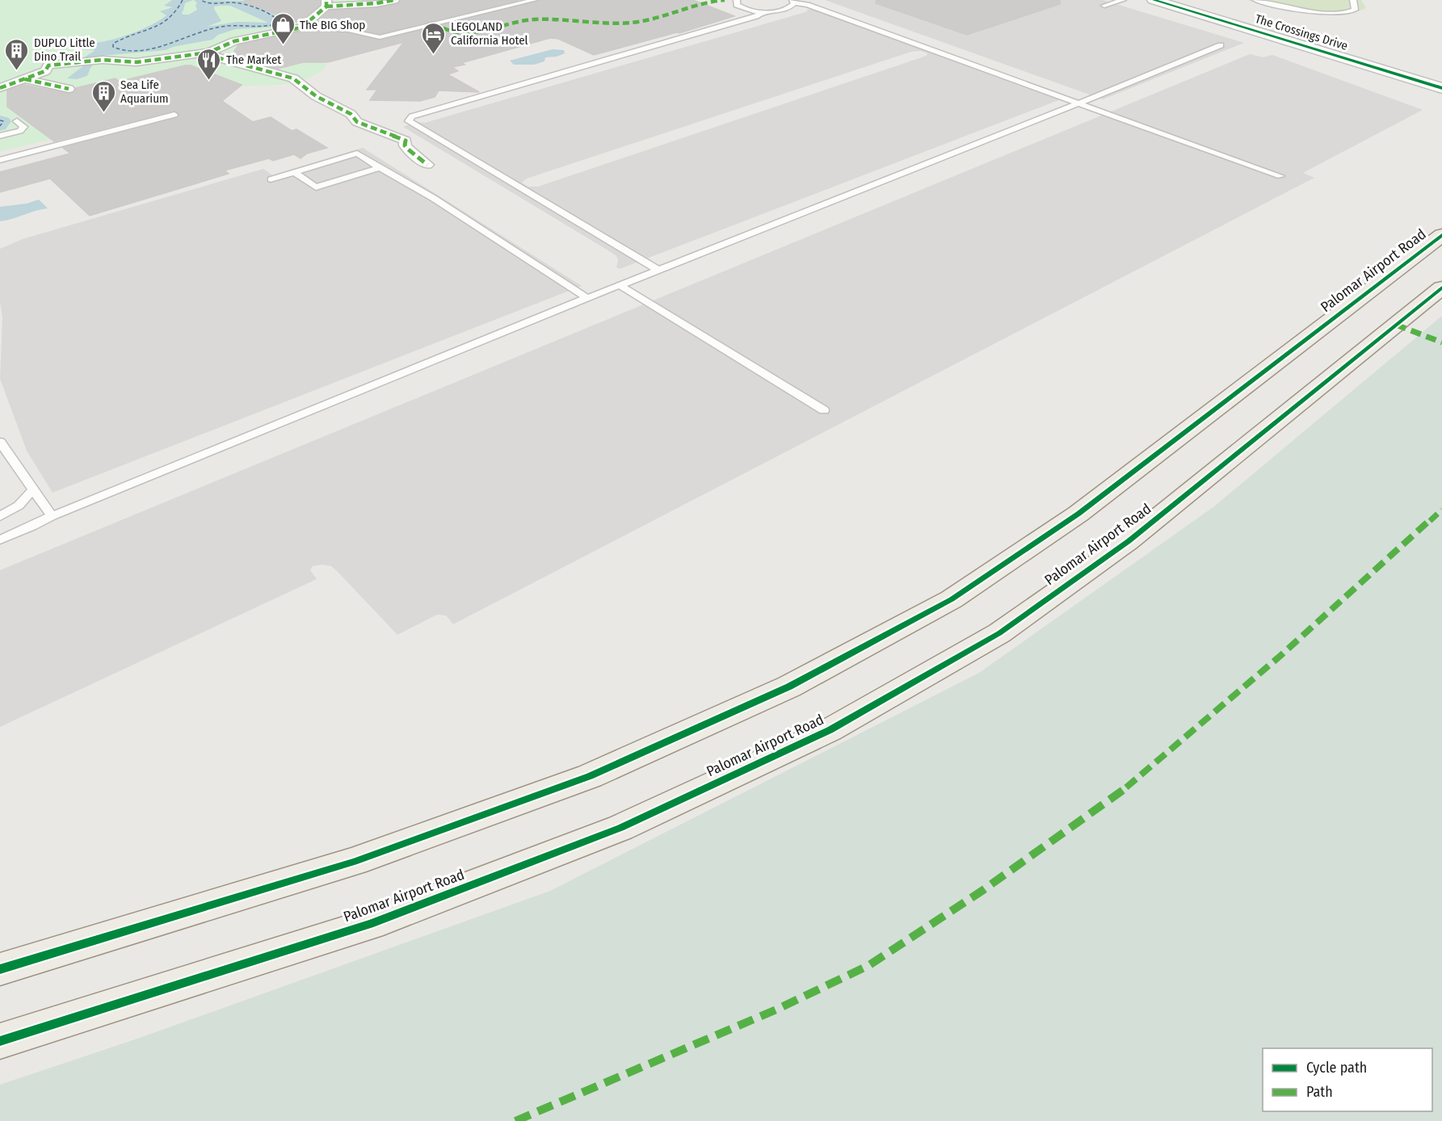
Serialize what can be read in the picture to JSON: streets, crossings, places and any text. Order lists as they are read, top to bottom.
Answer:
{
  "streets": {
    "main road": ["Palomar Airport Road"],
    "street": ["The Crossings Drive"]
  },
  "places": {
    "shop": ["The BIG Shop"],
    "hotel": ["LEGOLAND California Hotel"],
    "building": ["DUPLO Little Dino Trail", "Sea Life Aquarium"],
    "restaurant": ["The Market"]
  },
  "legend": ["Cycle path", "Path"]
}
